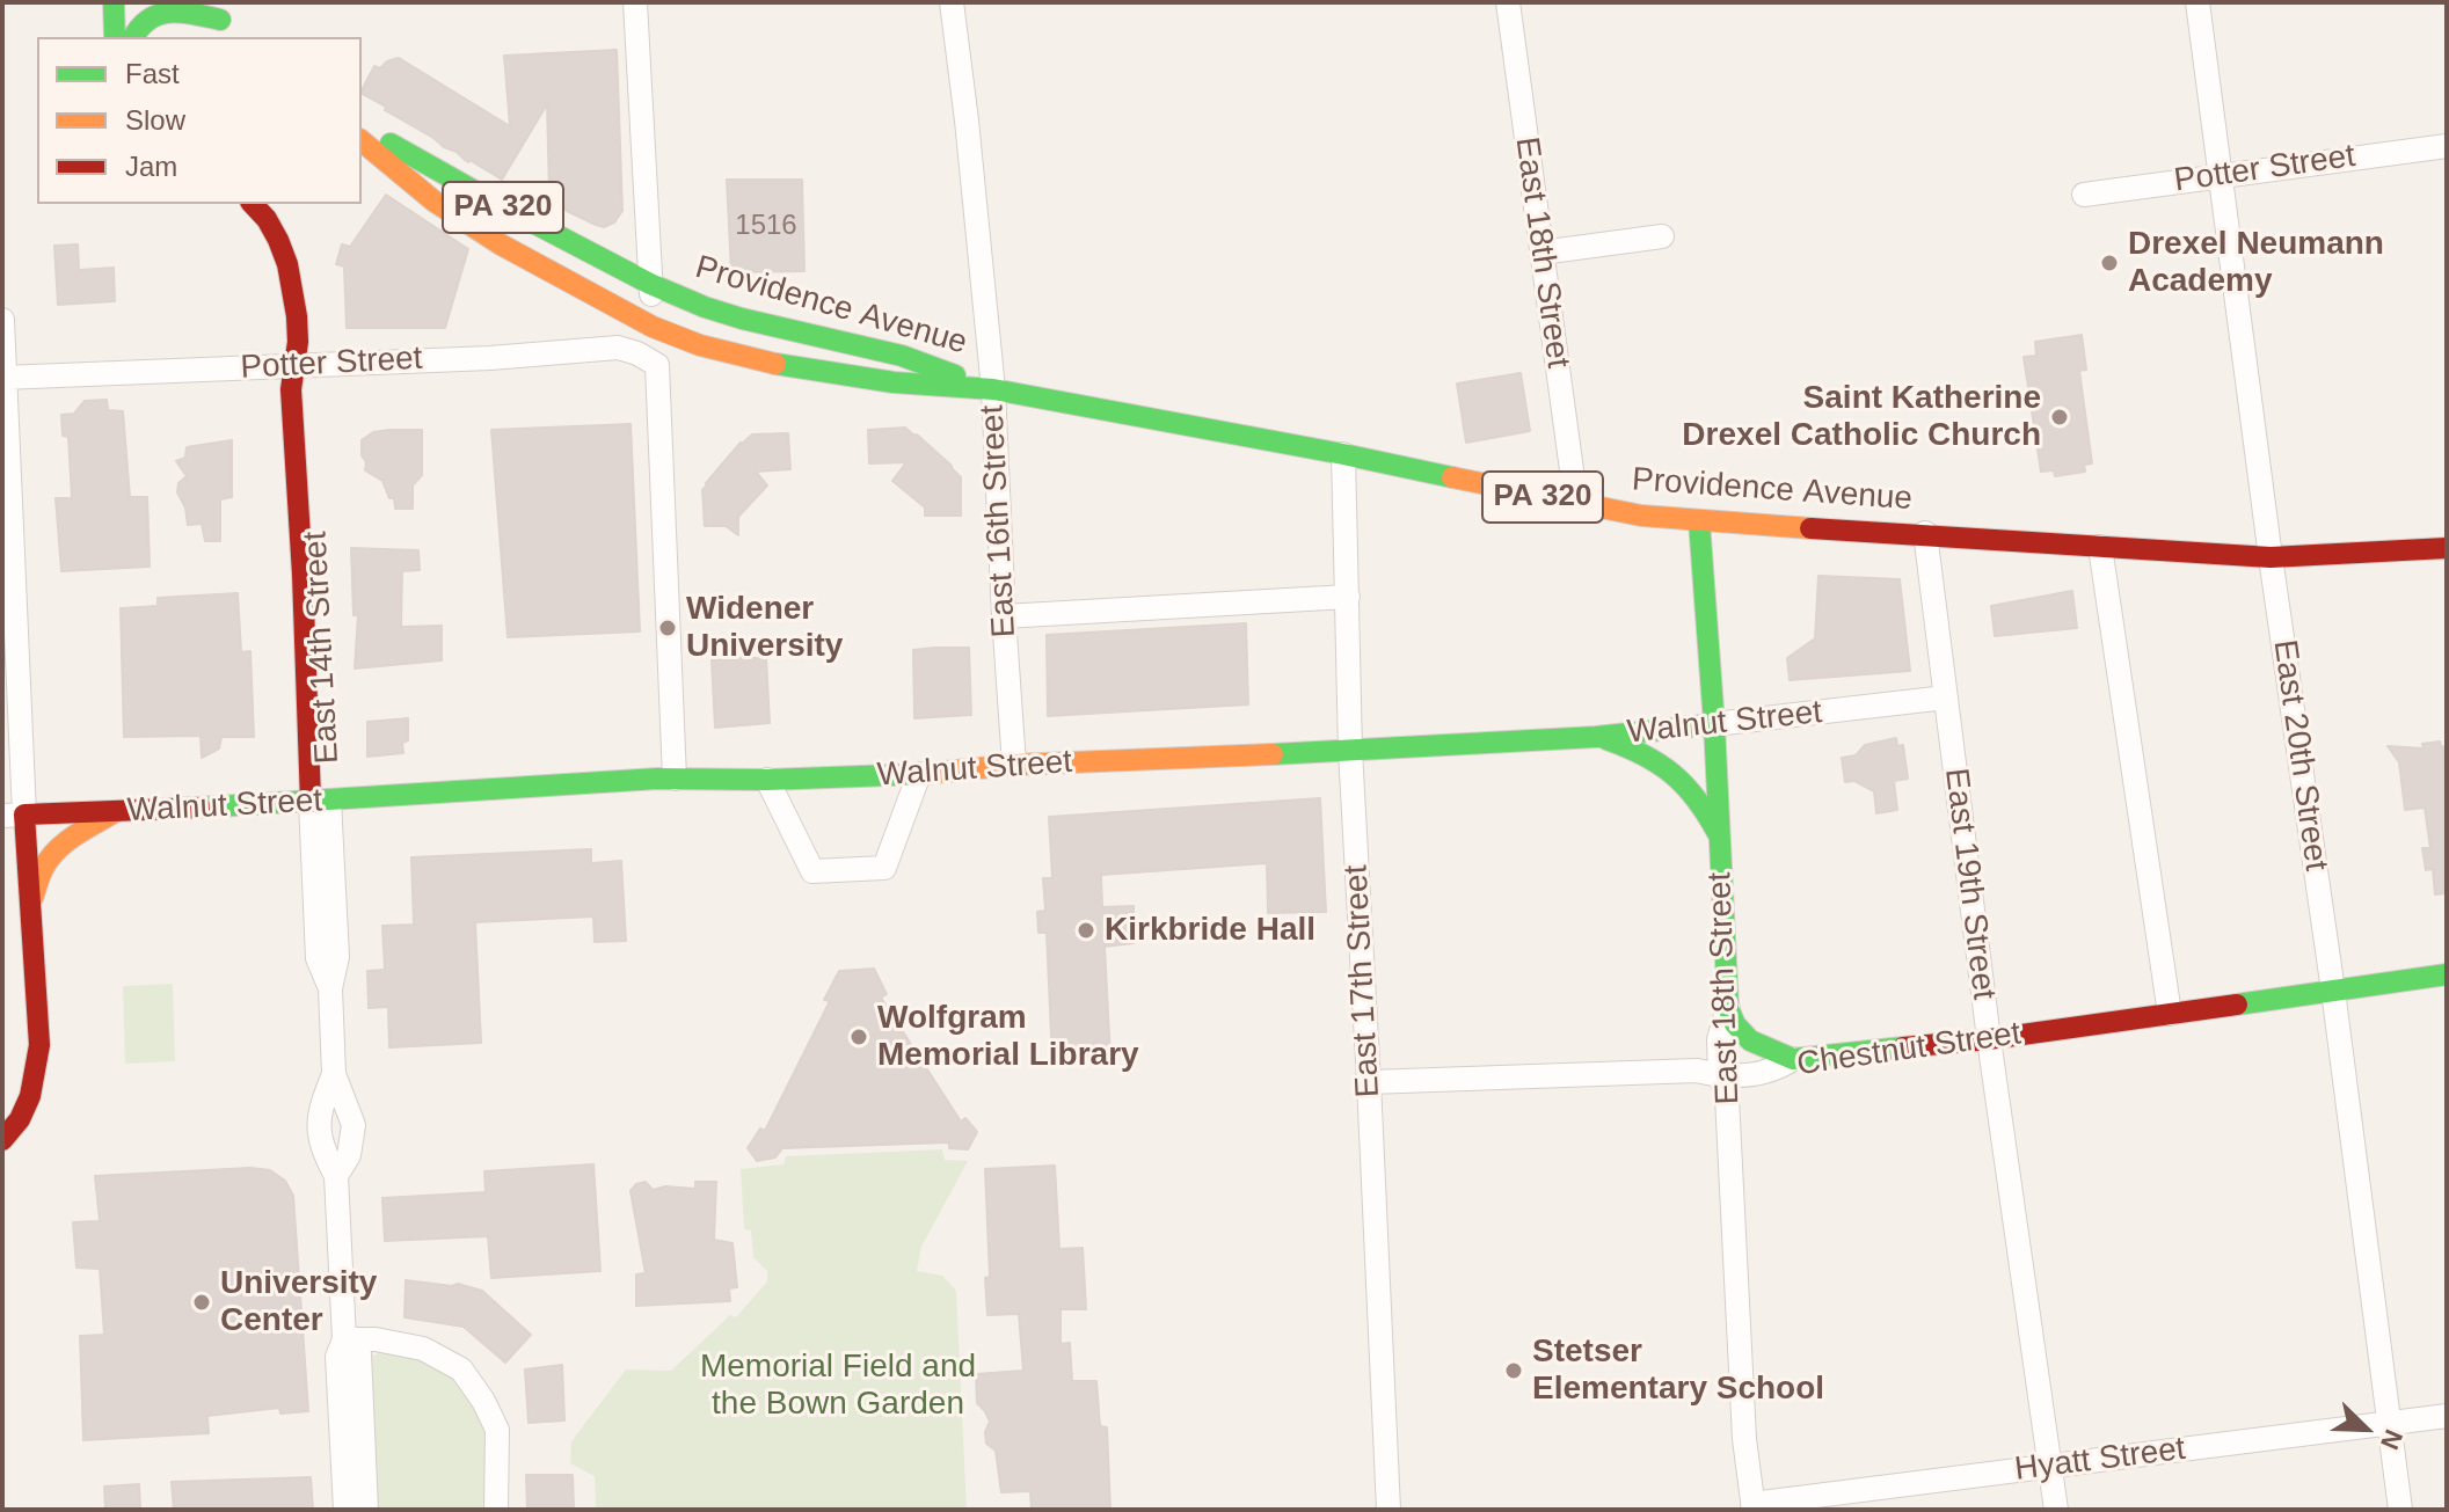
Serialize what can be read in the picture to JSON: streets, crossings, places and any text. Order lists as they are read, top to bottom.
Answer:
{
  "streets": {
    "street": [
      "Potter Street",
      "PA 320",
      "East 18th Street",
      "Providence Avenue",
      "East 16th Street",
      "East 14th Street",
      "Walnut Street",
      "East 20th Street",
      "East 19th Street",
      "East 17th Street",
      "Chestnut Street",
      "Hyatt Street"
    ]
  },
  "crossings": [
    ["Potter Street", "East 14th Street"],
    ["Potter Street", "Walnut Street"],
    ["Potter Street", "East 20th Street"],
    ["East 18th Street", "Providence Avenue"],
    ["East 18th Street", "Walnut Street"],
    ["East 18th Street", "Chestnut Street"],
    ["East 18th Street", "Hyatt Street"],
    ["Providence Avenue", "East 16th Street"],
    ["Providence Avenue", "East 20th Street"],
    ["Providence Avenue", "East 19th Street"],
    ["Providence Avenue", "East 17th Street"],
    ["East 16th Street", "Walnut Street"],
    ["East 14th Street", "Walnut Street"],
    ["Walnut Street", "East 19th Street"],
    ["Walnut Street", "East 17th Street"],
    ["East 20th Street", "Chestnut Street"],
    ["East 20th Street", "Hyatt Street"],
    ["East 19th Street", "Chestnut Street"],
    ["East 19th Street", "Hyatt Street"],
    ["East 17th Street", "Chestnut Street"]
  ],
  "parks": ["Memorial Field and the Bown Garden"],
  "places": [
    "Drexel Neumann Academy",
    "Saint Katherine Drexel Catholic Church",
    "Widener University",
    "Kirkbride Hall",
    "Wolfgram Memorial Library",
    "University Center",
    "Stetser Elementary School"
  ],
  "house_numbers": ["1516"],
  "legend": ["Fast", "Slow", "Jam"],
  "north": "bottom right"
}
